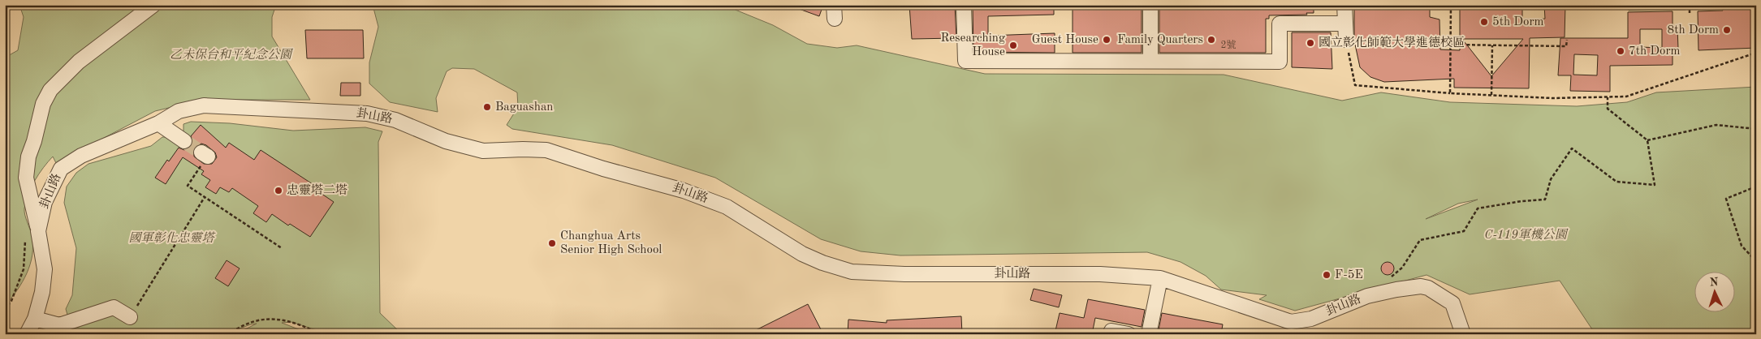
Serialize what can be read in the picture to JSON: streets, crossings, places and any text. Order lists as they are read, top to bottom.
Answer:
{
  "streets": {
    "street": ["卦山路"]
  },
  "parks": ["乙未保台和平紀念公園", "C-119軍機公園", "國軍彰化忠靈塔"],
  "places": [
    "5th Dorm",
    "8th Dorm",
    "Guest House",
    "Family Quarters",
    "國立彰化師範大學進德校區",
    "Researching House",
    "7th Dorm",
    "Baguashan",
    "忠靈塔二塔",
    "Changhua Arts Senior High School",
    "F-5E"
  ],
  "house_numbers": ["2號"],
  "north": "top"
}
